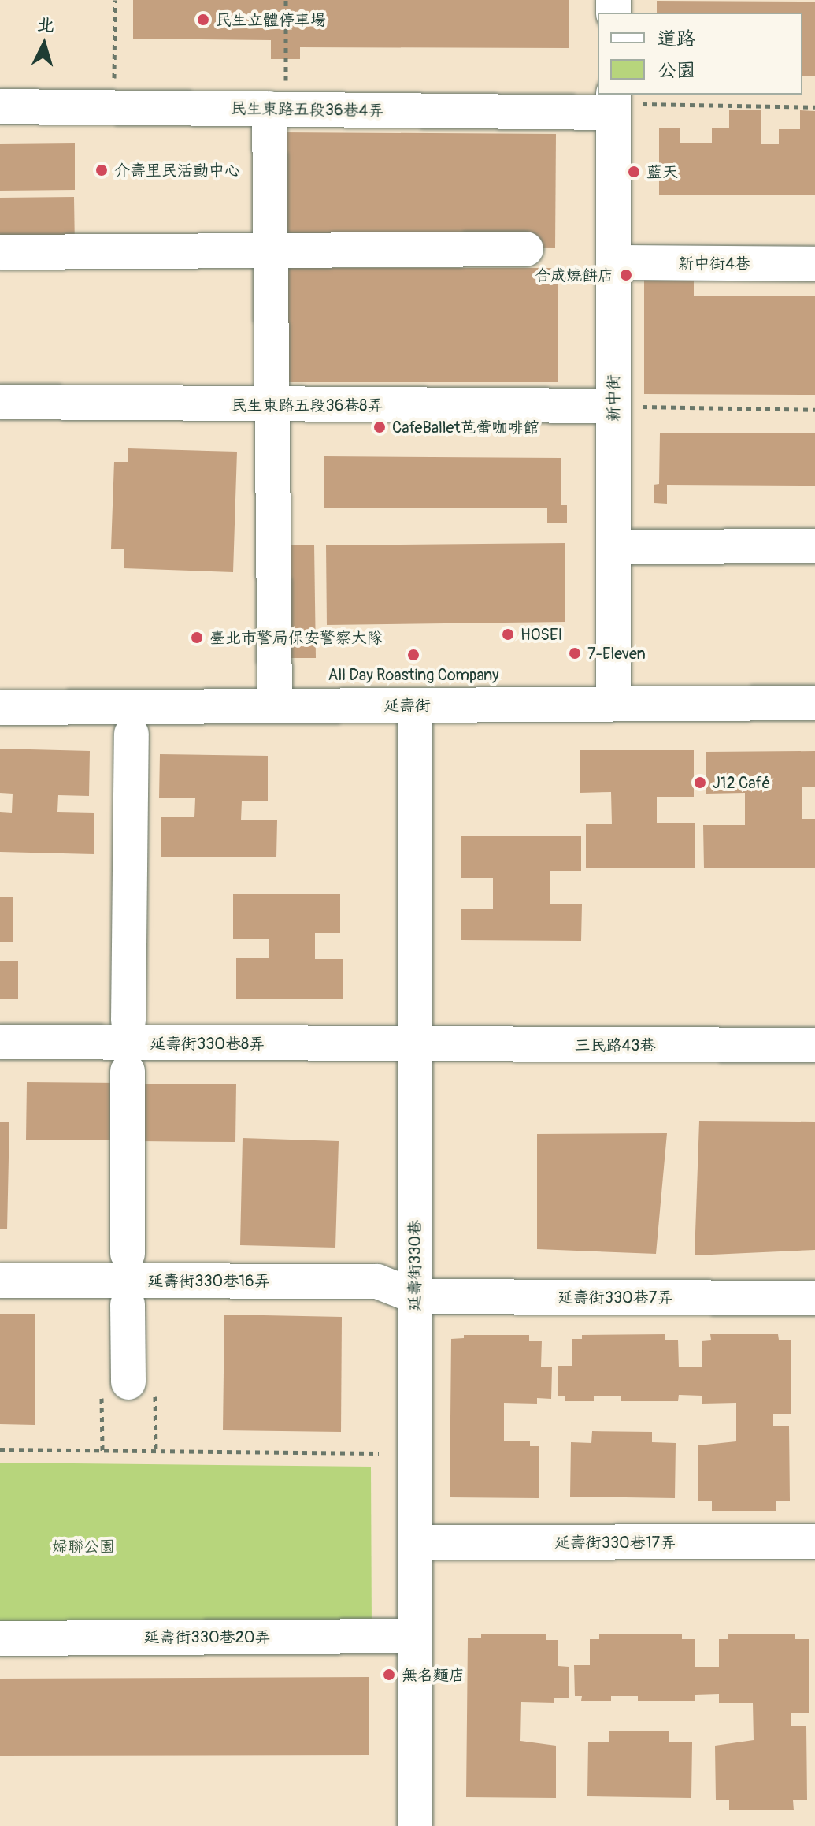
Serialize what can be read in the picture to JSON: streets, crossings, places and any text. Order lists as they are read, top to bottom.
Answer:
{
  "streets": {
    "street": [
      "民生東路五段36巷4弄",
      "新中街4巷",
      "新中街",
      "民生東路五段36巷8弄",
      "延壽街",
      "延壽街330巷8弄",
      "三民路43巷",
      "延壽街330巷",
      "延壽街330巷16弄",
      "延壽街330巷7弄",
      "延壽街330巷17弄",
      "延壽街330巷20弄"
    ]
  },
  "crossings": [
    ["民生東路五段36巷4弄", "新中街"],
    ["新中街4巷", "新中街"],
    ["新中街", "民生東路五段36巷8弄"],
    ["新中街", "延壽街"],
    ["延壽街", "延壽街330巷"],
    ["延壽街330巷8弄", "三民路43巷"],
    ["延壽街330巷8弄", "延壽街330巷"],
    ["三民路43巷", "延壽街330巷"],
    ["延壽街330巷", "延壽街330巷16弄"],
    ["延壽街330巷", "延壽街330巷7弄"],
    ["延壽街330巷", "延壽街330巷17弄"],
    ["延壽街330巷", "延壽街330巷20弄"],
    ["延壽街330巷16弄", "延壽街330巷7弄"]
  ],
  "parks": ["婦聯公園"],
  "places": [
    "民生立體停車場",
    "介壽里民活動中心",
    "藍天",
    "合成燒餅店",
    "CafeBallet芭蕾咖啡館",
    "HOSEI",
    "臺北市警局保安警察大隊",
    "7-Eleven",
    "All Day Roasting Company",
    "J12 Café",
    "無名麵店"
  ],
  "legend": ["道路", "公園"],
  "north": "top"
}
